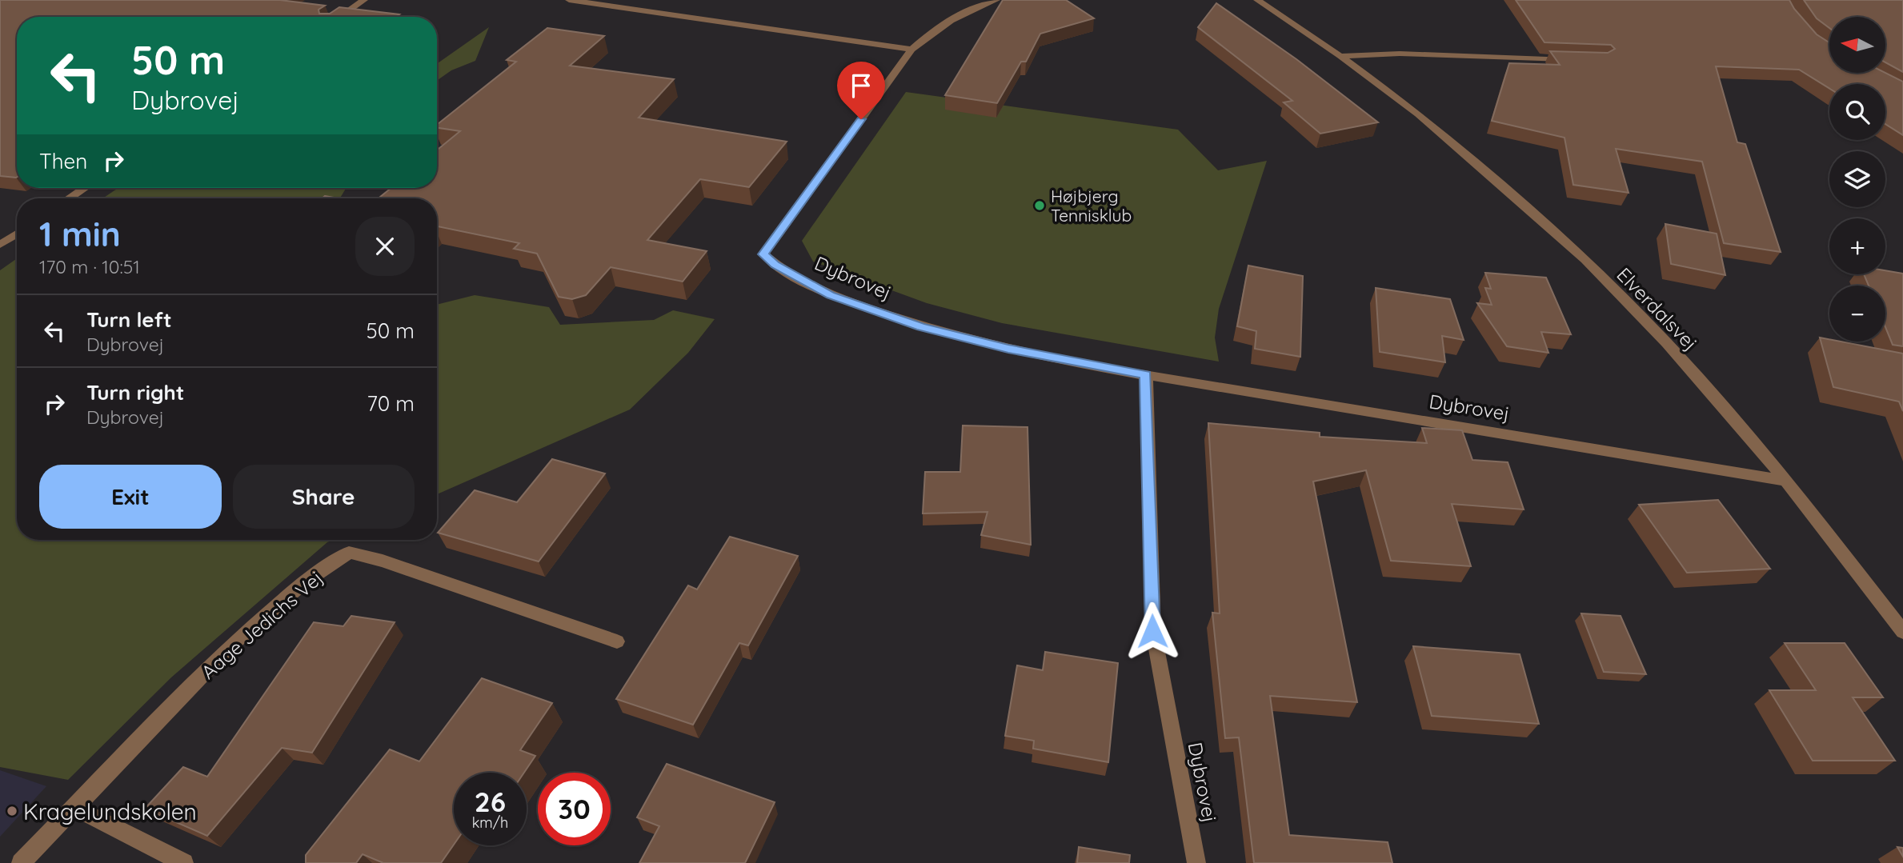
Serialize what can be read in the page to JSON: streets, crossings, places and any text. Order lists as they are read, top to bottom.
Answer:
{
  "streets": {
    "street": ["Dybrovej", "Elverdalsvej", "Aage Jedichs Vej"]
  },
  "crossings": [
    ["Dybrovej", "Elverdalsvej"]
  ],
  "places": ["Højbjerg Tennisklub", "Kragelundskolen"],
  "north": "left",
  "page": {
    "map_buttons": ["+", "−"],
    "turn": ["50 m", "Dybrovej"],
    "then": "Then",
    "heading": ["1 min", "170 m · 10:51"],
    "list": [
      {
        "name": "Turn left",
        "note": "Dybrovej",
        "value": "50 m"
      },
      {
        "name": "Turn right",
        "note": "Dybrovej",
        "value": "70 m"
      }
    ],
    "buttons": ["Exit", "Share"],
    "speed": "26 km/h",
    "limit": "30"
  }
}
